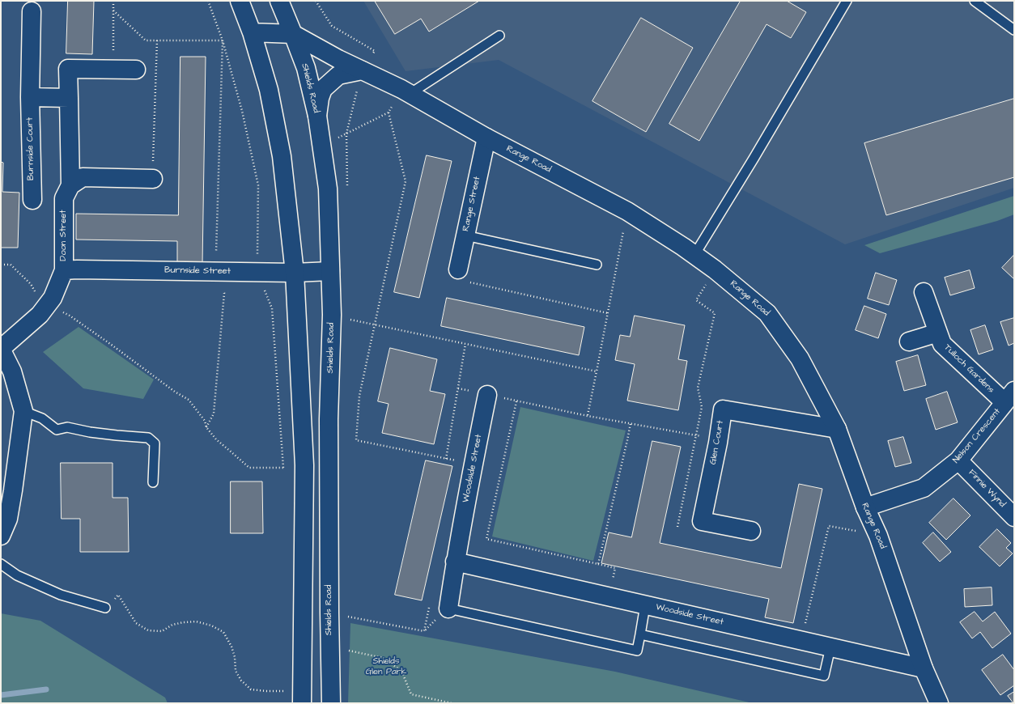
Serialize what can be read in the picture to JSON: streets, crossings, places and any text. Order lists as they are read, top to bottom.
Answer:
{
  "streets": {
    "street": [
      "Shields Road",
      "Burnside Court",
      "Range Road",
      "Range Street",
      "Doon Street",
      "Burnside Street",
      "Tulloch Gardens",
      "Nelson Crescent",
      "Glen Court",
      "Woodside Street",
      "Finnie Wynd"
    ]
  },
  "crossings": [
    ["Shields Road", "Range Road"],
    ["Shields Road", "Burnside Street"],
    ["Range Road", "Range Street"],
    ["Range Road", "Nelson Crescent"],
    ["Range Road", "Glen Court"],
    ["Range Road", "Woodside Street"],
    ["Doon Street", "Burnside Street"],
    ["Tulloch Gardens", "Nelson Crescent"],
    ["Nelson Crescent", "Finnie Wynd"]
  ],
  "parks": ["Shields Glen Park"]
}
